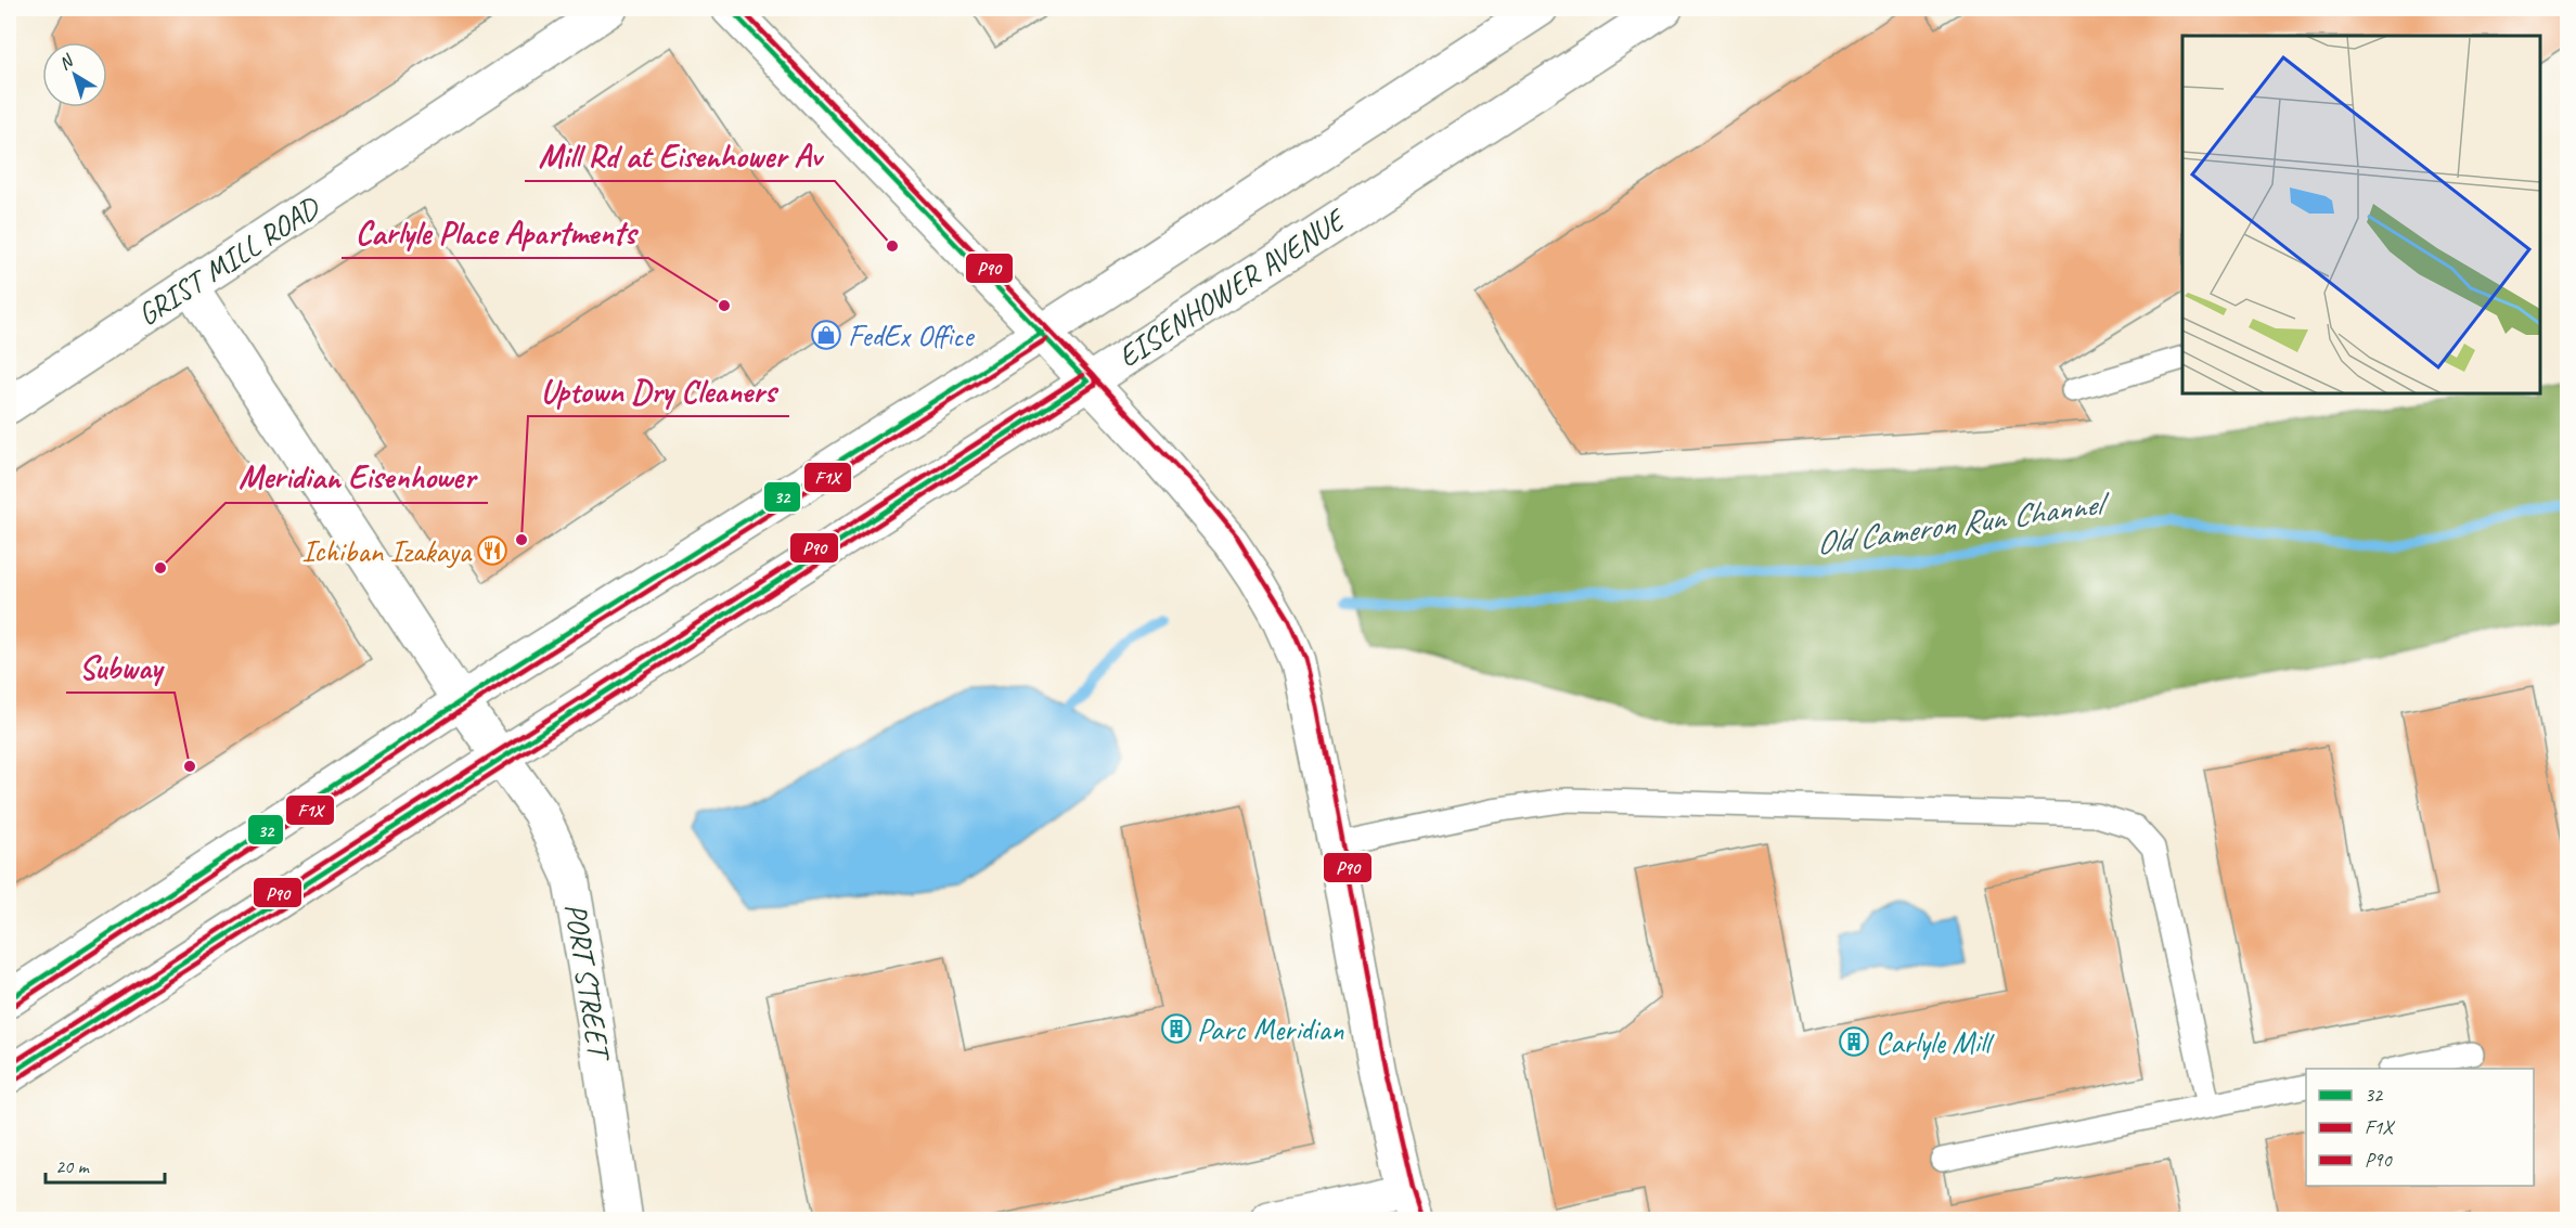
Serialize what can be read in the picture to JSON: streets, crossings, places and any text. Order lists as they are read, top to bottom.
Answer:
{
  "streets": {
    "main road": ["GRIST MILL ROAD", "EISENHOWER AVENUE", "PORT STREET"]
  },
  "crossings": [
    ["GRIST MILL ROAD", "PORT STREET"],
    ["EISENHOWER AVENUE", "PORT STREET"]
  ],
  "water": ["Old Cameron Run Channel"],
  "places": {
    "other": [
      "Mill Rd at Eisenhower Av",
      "Carlyle Place Apartments",
      "Uptown Dry Cleaners",
      "Meridian Eisenhower",
      "Subway"
    ],
    "shop": ["FedEx Office"],
    "restaurant": ["Ichiban Izakaya"],
    "building": ["Parc Meridian", "Carlyle Mill"]
  },
  "lines": ["transit line 32", "transit line F1X", "transit line P90"],
  "legend": ["32", "F1X", "P90"],
  "scale_bar": "20 m",
  "north": "top left"
}
